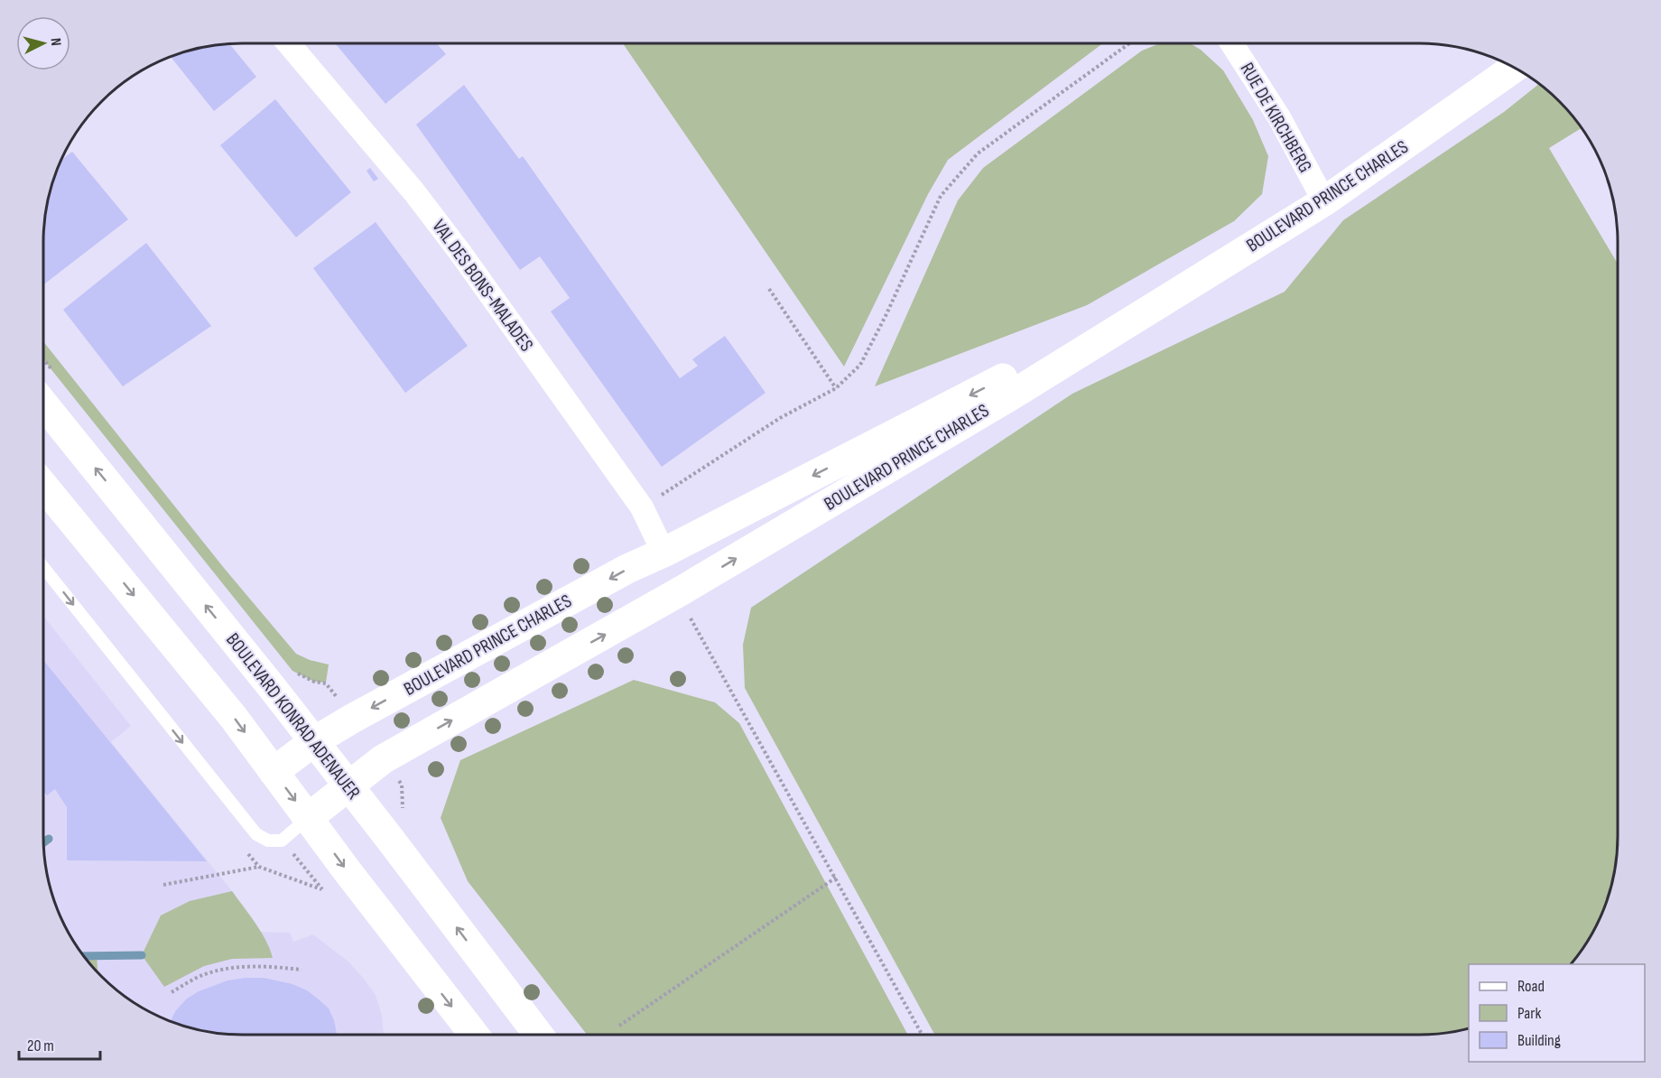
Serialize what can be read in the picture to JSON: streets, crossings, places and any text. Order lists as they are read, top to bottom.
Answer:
{
  "streets": {
    "main road": ["BOULEVARD PRINCE CHARLES", "BOULEVARD KONRAD ADENAUER"],
    "street": ["RUE DE KIRCHBERG", "VAL DES BONS-MALADES"]
  },
  "crossings": [
    ["RUE DE KIRCHBERG", "BOULEVARD PRINCE CHARLES"],
    ["BOULEVARD PRINCE CHARLES", "VAL DES BONS-MALADES"],
    ["BOULEVARD PRINCE CHARLES", "BOULEVARD KONRAD ADENAUER"]
  ],
  "legend": ["Road", "Park", "Building"],
  "scale_bar": "20 m",
  "north": "right"
}
